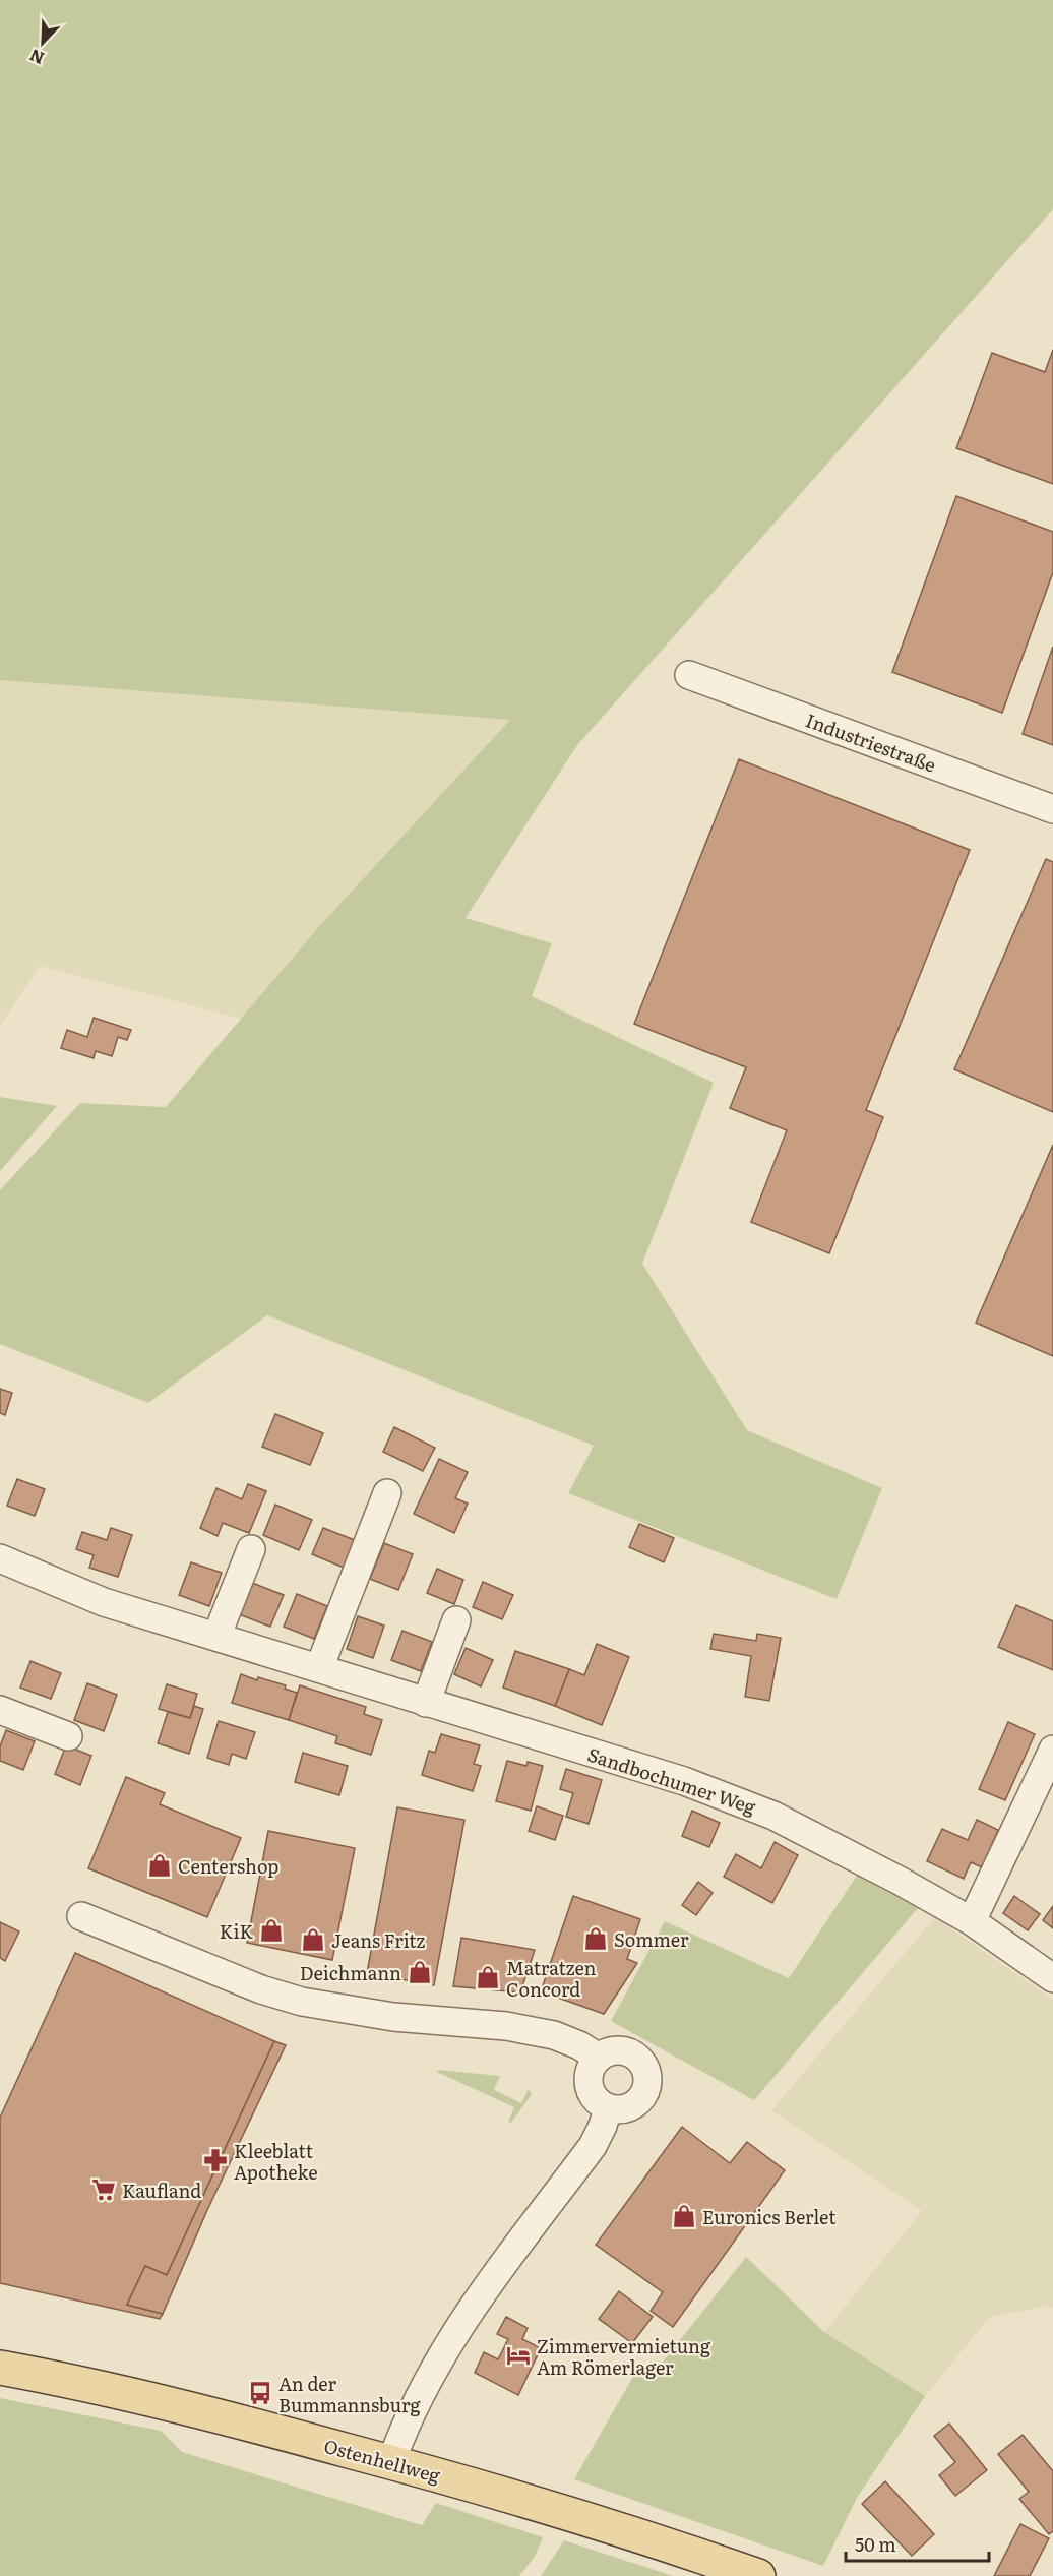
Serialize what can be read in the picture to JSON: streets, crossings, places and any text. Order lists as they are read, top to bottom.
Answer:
{
  "streets": {
    "main road": ["Ostenhellweg"],
    "street": ["Industriestraße", "Sandbochumer Weg"]
  },
  "places": {
    "shop": [
      "Centershop",
      "KiK",
      "Sommer",
      "Jeans Fritz",
      "Deichmann",
      "Matratzen Concord",
      "Euronics Berlet"
    ],
    "pharmacy": ["Kleeblatt Apotheke"],
    "supermarket": ["Kaufland"],
    "hotel": ["Zimmervermietung Am Römerlager"],
    "bus stop": ["An der Bummannsburg"]
  },
  "scale_bar": "50 m",
  "north": "bottom left"
}
